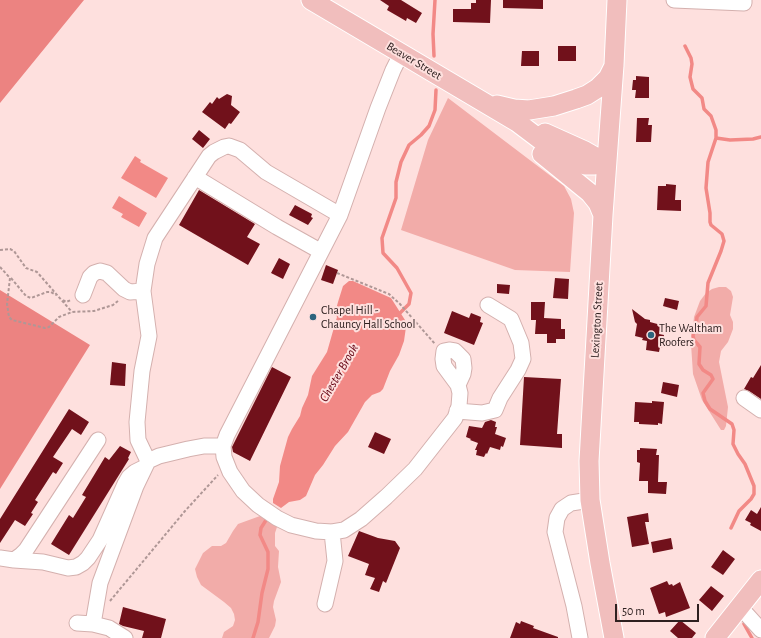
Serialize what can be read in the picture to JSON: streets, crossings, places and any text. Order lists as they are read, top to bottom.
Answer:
{
  "streets": {
    "main road": ["Beaver Street", "Lexington Street"]
  },
  "crossings": [
    ["Beaver Street", "Lexington Street"]
  ],
  "water": ["Chester Brook"],
  "places": ["Chapel Hill - Chauncy Hall School", "The Waltham Roofers"],
  "scale_bar": "50 m"
}
